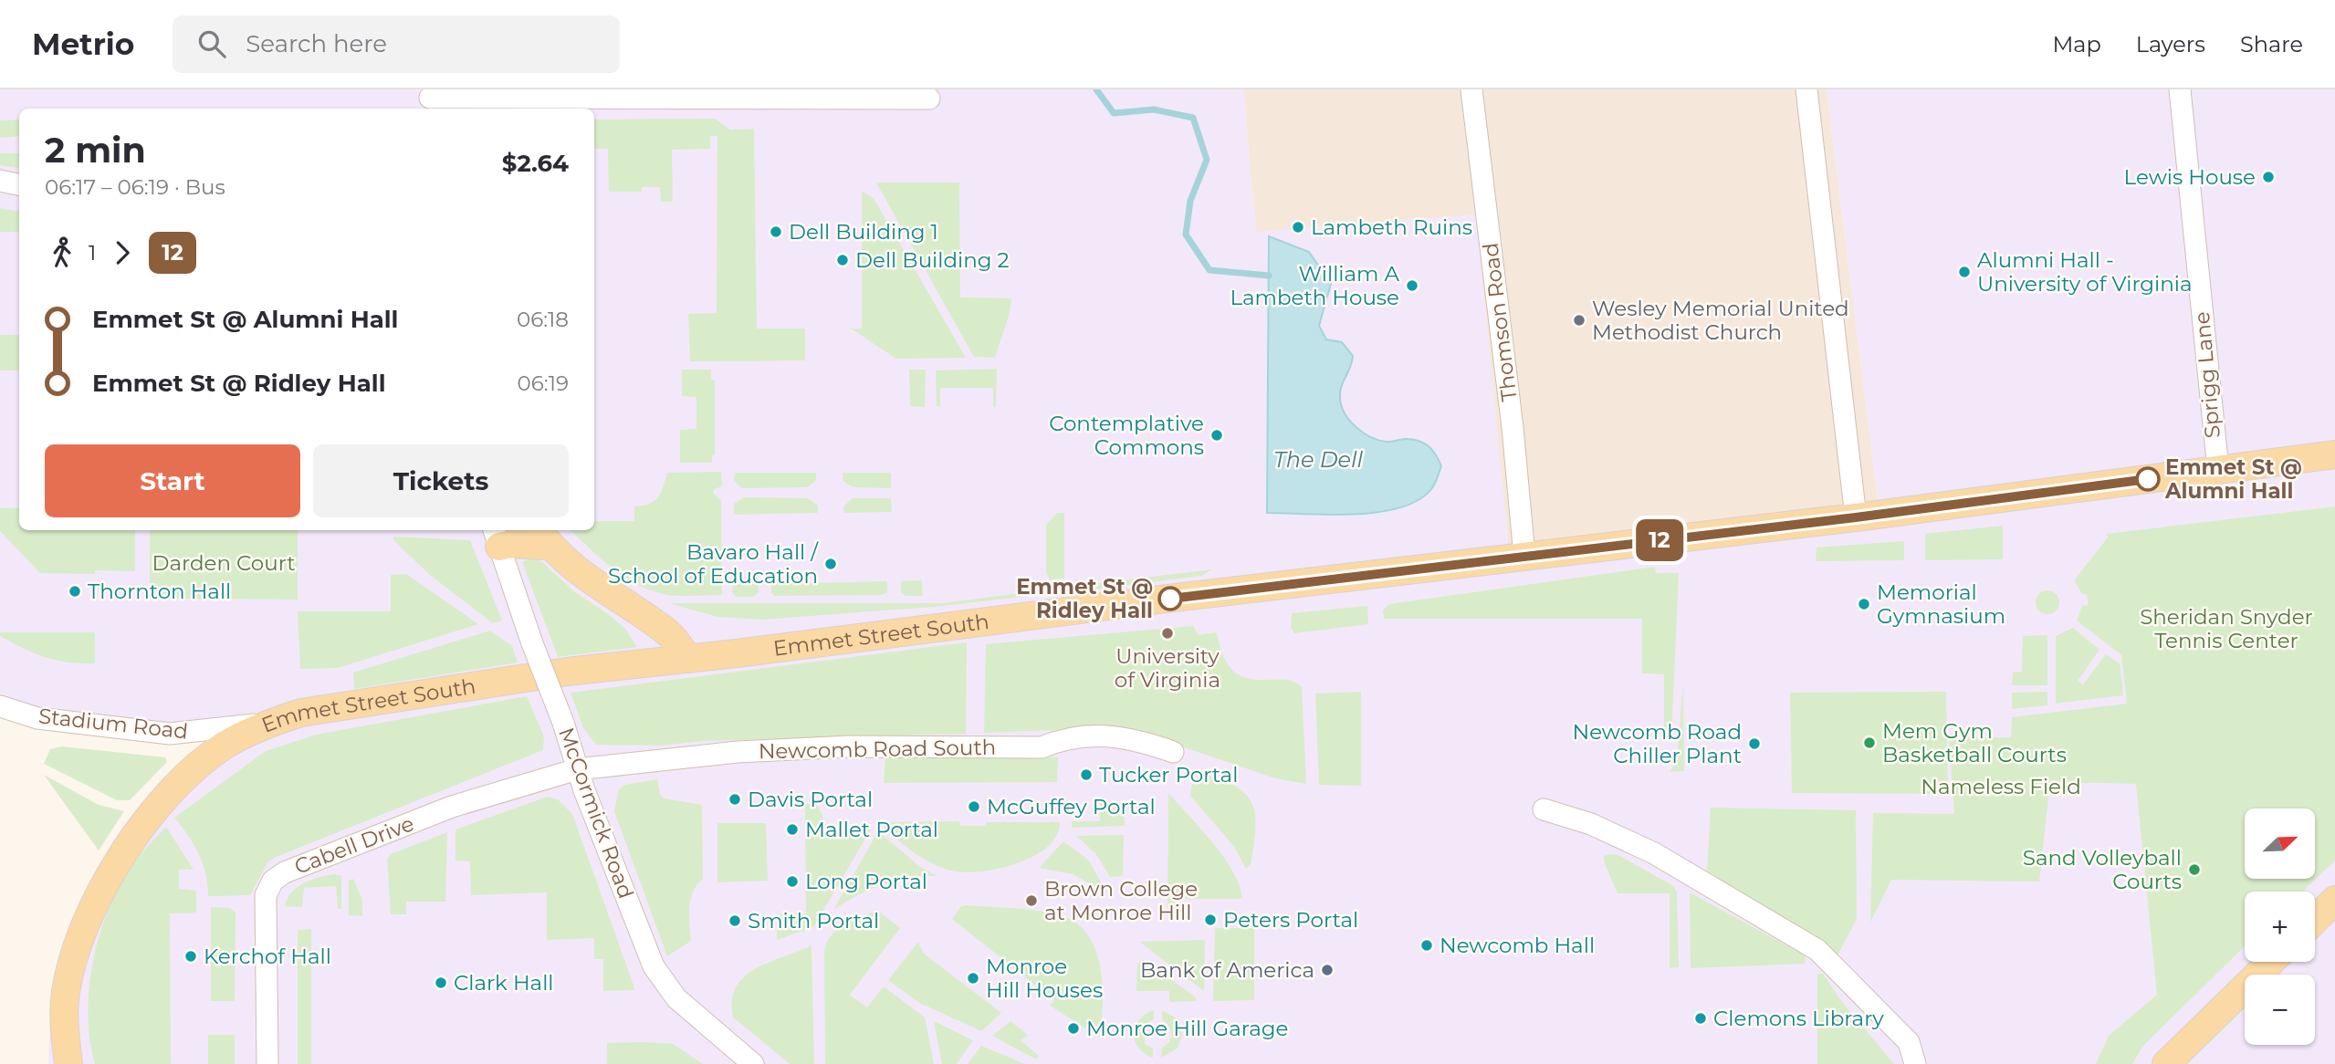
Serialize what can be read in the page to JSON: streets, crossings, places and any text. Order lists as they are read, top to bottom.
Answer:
{
  "streets": {
    "main road": ["Emmet Street South"],
    "street": [
      "Thomson Road",
      "Sprigg Lane",
      "Stadium Road",
      "Newcomb Road South",
      "McCormick Road",
      "Cabell Drive"
    ]
  },
  "crossings": [
    ["Thomson Road", "Emmet Street South"],
    ["Sprigg Lane", "Emmet Street South"],
    ["Emmet Street South", "Stadium Road"],
    ["Newcomb Road South", "McCormick Road"],
    ["Newcomb Road South", "Cabell Drive"],
    ["McCormick Road", "Cabell Drive"]
  ],
  "water": ["The Dell"],
  "parks": ["Darden Court", "Sheridan Snyder Tennis Center", "Nameless Field"],
  "places": [
    "Lewis House",
    "Lambeth Ruins",
    "Dell Building 1",
    "Dell Building 2",
    "Alumni Hall - University of Virginia",
    "William A Lambeth House",
    "Wesley Memorial United Methodist Church",
    "Contemplative Commons",
    "Emmet St @ Alumni Hall",
    "Bavaro Hall / School of Education",
    "Thornton Hall",
    "Emmet St @ Ridley Hall",
    "Memorial Gymnasium",
    "University of Virginia",
    "Mem Gym Basketball Courts",
    "Newcomb Road Chiller Plant",
    "Tucker Portal",
    "Davis Portal",
    "McGuffey Portal",
    "Mallet Portal",
    "Sand Volleyball Courts",
    "Long Portal",
    "Brown College at Monroe Hill",
    "Peters Portal",
    "Smith Portal",
    "Newcomb Hall",
    "Kerchof Hall",
    "Bank of America",
    "Monroe Hill Houses",
    "Clark Hall",
    "Clemons Library",
    "Monroe Hill Garage"
  ],
  "lines": ["bus line 12"],
  "north": "top right",
  "page": {
    "header": "Metrio",
    "search": "Search here",
    "nav": ["Map", "Layers", "Share"],
    "on_map": "12",
    "heading": ["2 min", "06:17 – 06:19 · Bus", "$2.64"],
    "legs": ["1", "12"],
    "list": [
      {
        "name": "Emmet St @ Alumni Hall",
        "value": "06:18"
      },
      {
        "name": "Emmet St @ Ridley Hall",
        "value": "06:19"
      }
    ],
    "buttons": ["Start", "Tickets"],
    "map_buttons": ["+", "−"]
  }
}
